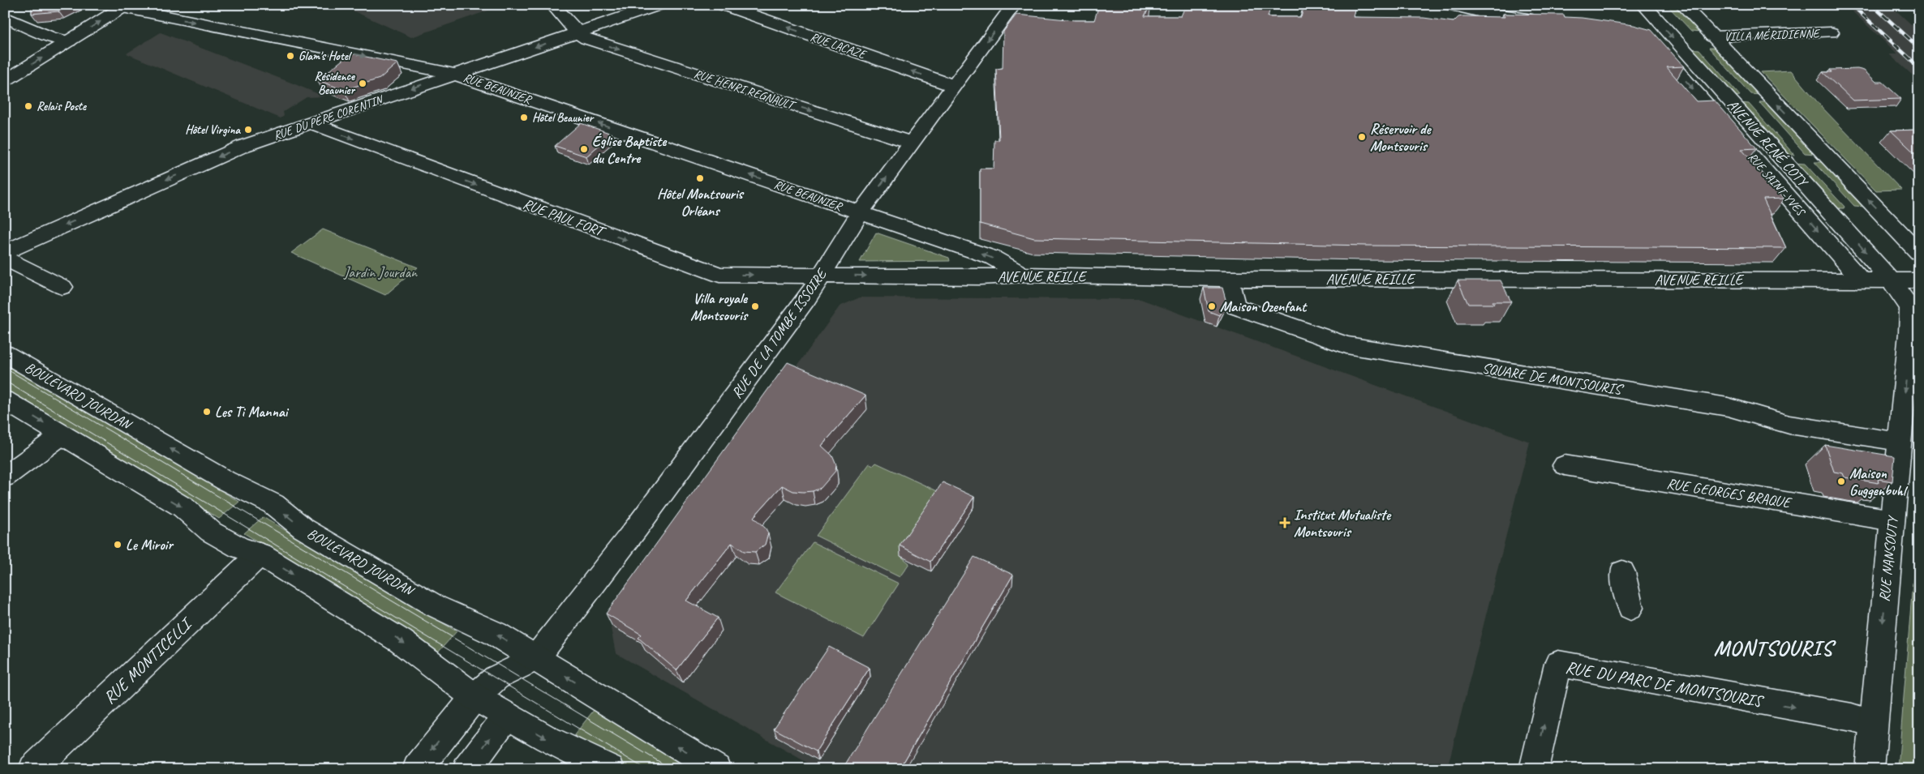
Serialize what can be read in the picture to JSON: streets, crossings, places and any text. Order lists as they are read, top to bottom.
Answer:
{
  "streets": {
    "street": [
      "VILLA MÉRIDIENNE",
      "RUE LACAZE",
      "RUE BEAUNIER",
      "RUE HENRI REGNAULT",
      "RUE DU PÈRE CORENTIN",
      "AVENUE RENÉ COTY",
      "RUE SAINT-YVES",
      "RUE PAUL FORT",
      "AVENUE REILLE",
      "RUE DE LA TOMBE ISSOIRE",
      "SQUARE DE MONTSOURIS",
      "BOULEVARD JOURDAN",
      "RUE GEORGES BRAQUE",
      "RUE NANSOUTY",
      "RUE MONTICELLI",
      "RUE DU PARC DE MONTSOURIS"
    ]
  },
  "crossings": [
    ["RUE LACAZE", "RUE DE LA TOMBE ISSOIRE"],
    ["RUE BEAUNIER", "RUE DU PÈRE CORENTIN"],
    ["RUE BEAUNIER", "AVENUE REILLE"],
    ["RUE BEAUNIER", "RUE DE LA TOMBE ISSOIRE"],
    ["RUE HENRI REGNAULT", "RUE DU PÈRE CORENTIN"],
    ["RUE HENRI REGNAULT", "RUE DE LA TOMBE ISSOIRE"],
    ["RUE DU PÈRE CORENTIN", "RUE PAUL FORT"],
    ["AVENUE RENÉ COTY", "AVENUE REILLE"],
    ["AVENUE RENÉ COTY", "RUE NANSOUTY"],
    ["RUE SAINT-YVES", "AVENUE REILLE"],
    ["RUE PAUL FORT", "AVENUE REILLE"],
    ["RUE PAUL FORT", "RUE DE LA TOMBE ISSOIRE"],
    ["AVENUE REILLE", "RUE DE LA TOMBE ISSOIRE"],
    ["AVENUE REILLE", "SQUARE DE MONTSOURIS"],
    ["AVENUE REILLE", "RUE NANSOUTY"],
    ["RUE DE LA TOMBE ISSOIRE", "BOULEVARD JOURDAN"],
    ["SQUARE DE MONTSOURIS", "RUE NANSOUTY"],
    ["RUE GEORGES BRAQUE", "RUE NANSOUTY"],
    ["RUE NANSOUTY", "RUE DU PARC DE MONTSOURIS"]
  ],
  "one_way": [
    "RUE LACAZE",
    "RUE HENRI REGNAULT",
    "RUE DU PÈRE CORENTIN",
    "RUE PAUL FORT",
    "RUE NANSOUTY"
  ],
  "districts": ["MONTSOURIS"],
  "parks": ["Jardin Jourdan"],
  "places": {
    "other": [
      "Glam's Hotel",
      "Résidence Beaunier",
      "Relais Poste",
      "Hôtel Beaunier",
      "Hôtel Virgina",
      "Réservoir de Montsouris",
      "Église Baptiste du Centre",
      "Hôtel Montsouris Orléans",
      "Villa royale Montsouris",
      "Maison Ozenfant",
      "Les Ti Mannai",
      "Maison Guggenbuhl",
      "Le Miroir"
    ],
    "health": ["Institut Mutualiste Montsouris"]
  }
}
